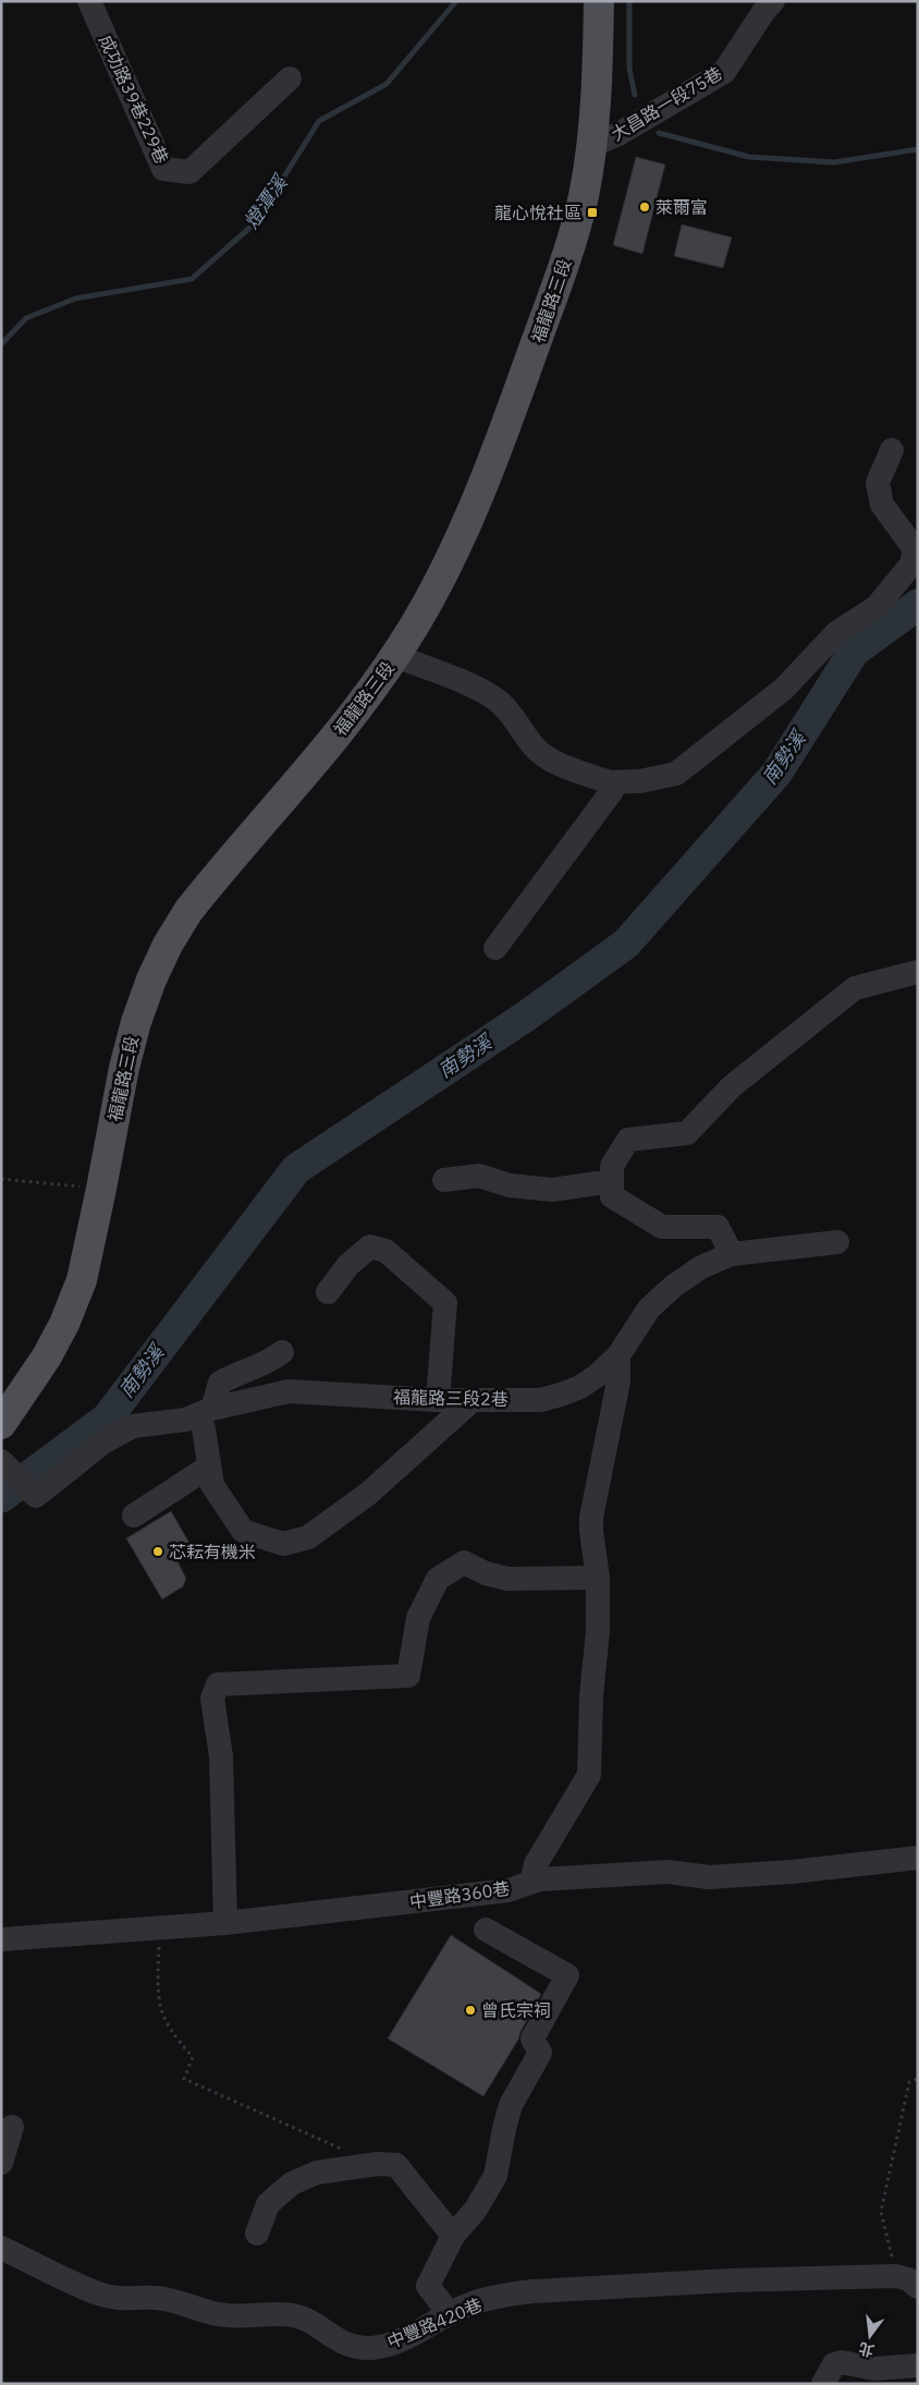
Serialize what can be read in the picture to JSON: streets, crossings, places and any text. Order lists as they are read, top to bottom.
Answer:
{
  "streets": {
    "main road": ["福龍路三段"],
    "street": [
      "成功路39巷229巷",
      "大昌路一段75巷",
      "福龍路三段2巷",
      "中豐路360巷",
      "中豐路420巷"
    ]
  },
  "crossings": [
    ["大昌路一段75巷", "福龍路三段"]
  ],
  "water": ["燈潭溪", "南勢溪"],
  "places": {
    "other": ["萊爾富", "芯耘有機米", "曾氏宗祠"],
    "transit": ["龍心悅社區"]
  },
  "north": "bottom"
}
